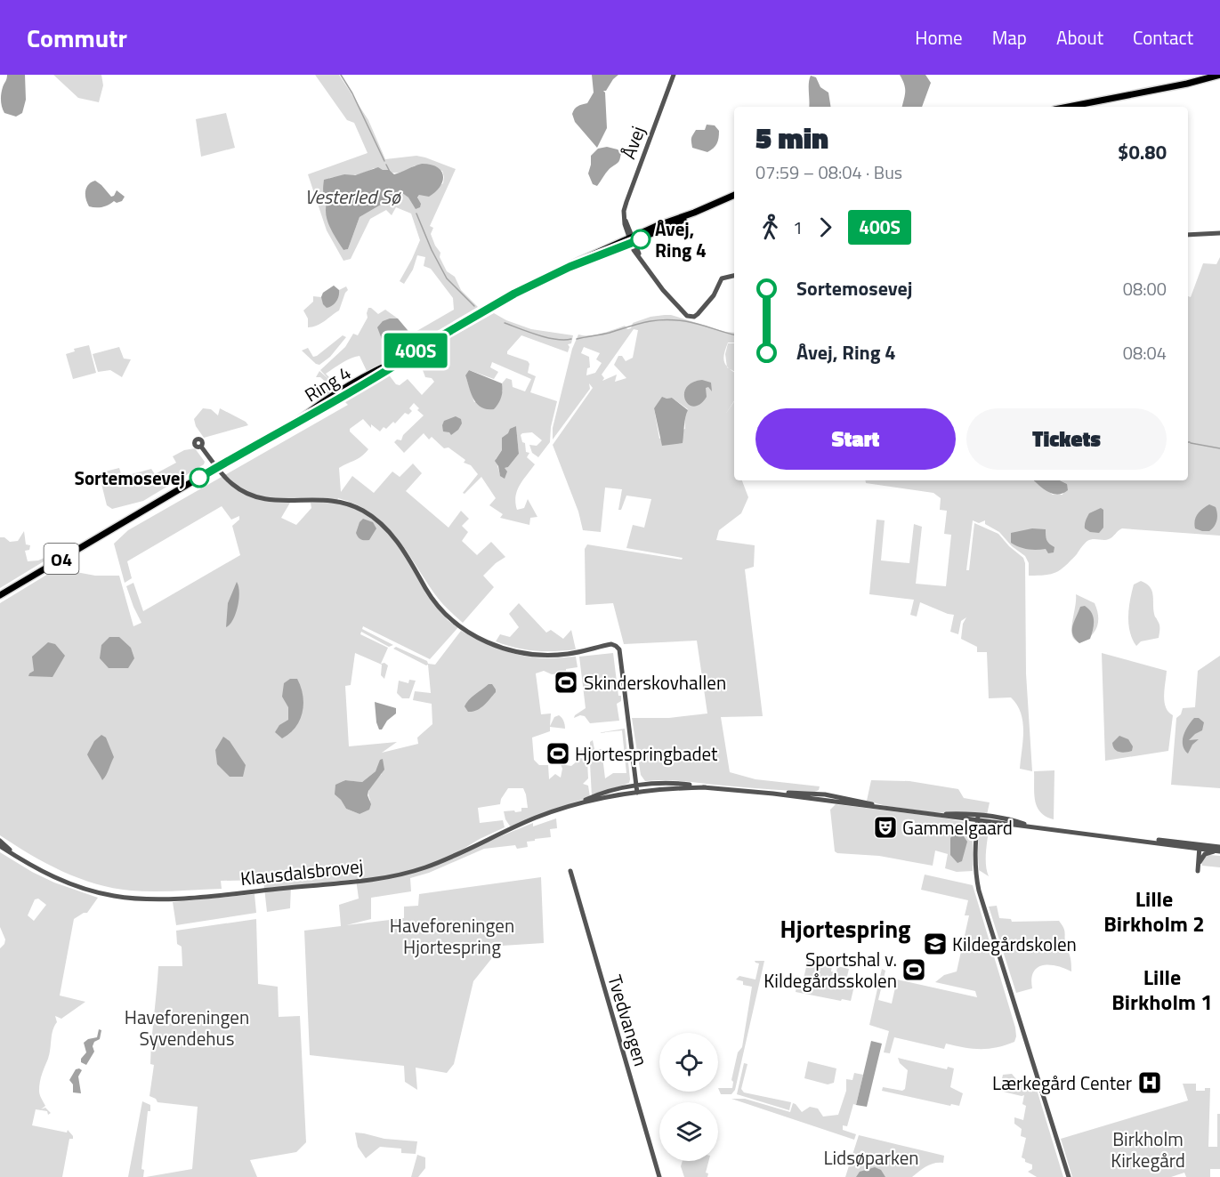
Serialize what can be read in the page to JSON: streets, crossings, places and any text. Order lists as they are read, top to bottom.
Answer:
{
  "streets": {
    "main road": ["Ring 4", "O4"],
    "street": ["Åvej", "Klausdalsbrovej", "Tvedvangen"]
  },
  "crossings": [
    ["Åvej", "Ring 4"]
  ],
  "districts": ["Lille Birkholm 2", "Hjortespring", "Lille Birkholm 1"],
  "water": ["Vesterled Sø"],
  "parks": [
    "Haveforeningen Hjortespring",
    "Haveforeningen Syvendehus",
    "Birkholm Kirkegård",
    "Lidsøparken"
  ],
  "places": {
    "other": ["Åvej, Ring 4", "Sortemosevej"],
    "sports": ["Skinderskovhallen", "Hjortespringbadet", "Sportshal v. Kildegårdsskolen"],
    "theatre": ["Gammelgaard"],
    "school or university": ["Kildegårdskolen"],
    "hospital": ["Lærkegård Center"]
  },
  "lines": ["bus line 400S"],
  "page": {
    "header": "Commutr",
    "nav": [
      "Home",
      "Map",
      "About",
      "Contact"
    ],
    "on_map": "400S",
    "heading": ["5 min", "07:59 – 08:04 · Bus", "$0.80"],
    "legs": ["1", "400S"],
    "list": [
      {
        "name": "Sortemosevej",
        "value": "08:00"
      },
      {
        "name": "Åvej, Ring 4",
        "value": "08:04"
      }
    ],
    "buttons": ["Start", "Tickets"]
  }
}
